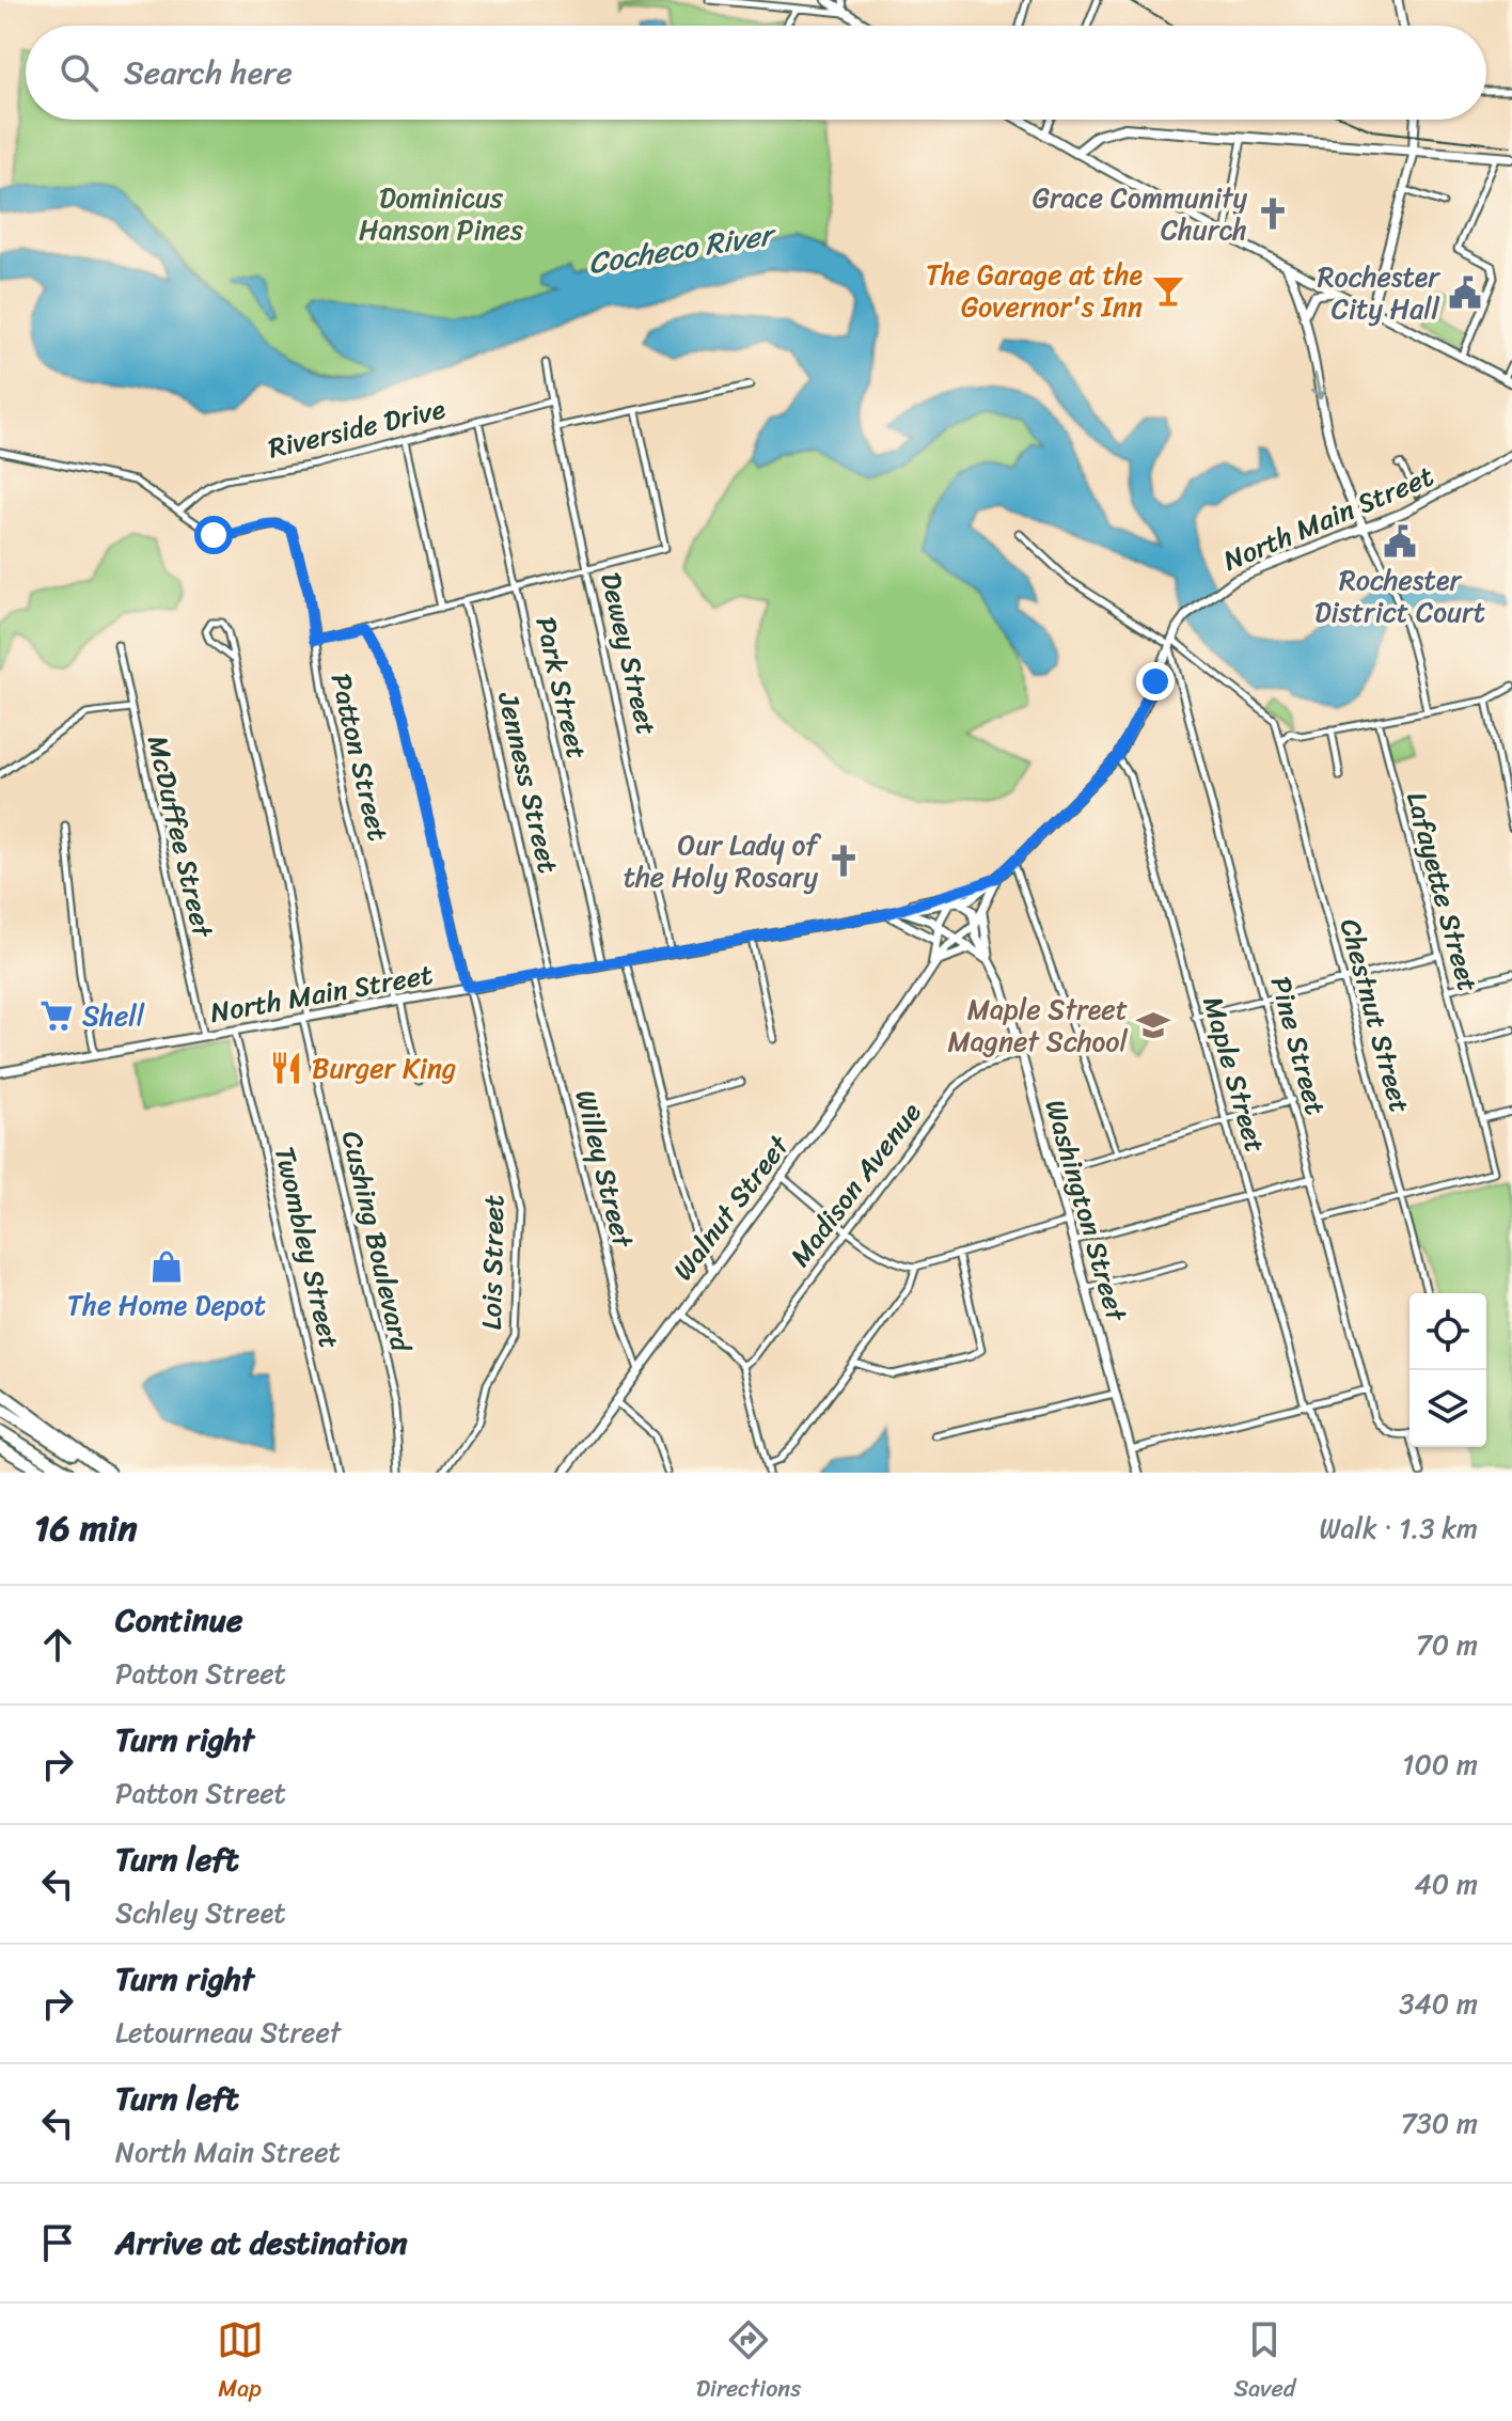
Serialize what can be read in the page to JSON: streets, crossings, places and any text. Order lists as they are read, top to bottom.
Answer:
{
  "streets": {
    "main road": ["North Main Street", "Walnut Street", "Washington Street"],
    "street": [
      "Riverside Drive",
      "Dewey Street",
      "Park Street",
      "Patton Street",
      "Jenness Street",
      "McDuffee Street",
      "Lafayette Street",
      "Chestnut Street",
      "Pine Street",
      "Maple Street",
      "Willey Street",
      "Madison Avenue",
      "Cushing Boulevard",
      "Twombley Street",
      "Lois Street"
    ]
  },
  "crossings": [
    ["Riverside Drive", "Dewey Street"],
    ["Riverside Drive", "Park Street"],
    ["Riverside Drive", "Patton Street"],
    ["North Main Street", "Dewey Street"],
    ["North Main Street", "Park Street"],
    ["North Main Street", "Patton Street"],
    ["North Main Street", "Jenness Street"],
    ["North Main Street", "McDuffee Street"],
    ["North Main Street", "Pine Street"],
    ["North Main Street", "Maple Street"],
    ["North Main Street", "Willey Street"],
    ["North Main Street", "Walnut Street"],
    ["North Main Street", "Washington Street"],
    ["North Main Street", "Cushing Boulevard"],
    ["North Main Street", "Twombley Street"],
    ["North Main Street", "Lois Street"],
    ["Lafayette Street", "Chestnut Street"],
    ["Willey Street", "Walnut Street"],
    ["Madison Avenue", "Washington Street"],
    ["Walnut Street", "Washington Street"]
  ],
  "water": ["Cocheco River"],
  "parks": ["Dominicus Hanson Pines"],
  "places": {
    "church": ["Grace Community Church", "Our Lady of the Holy Rosary"],
    "bar": ["The Garage at the Governor's Inn"],
    "public building": ["Rochester City Hall", "Rochester District Court"],
    "supermarket": ["Shell"],
    "school or university": ["Maple Street Magnet School"],
    "restaurant": ["Burger King"],
    "shop": ["The Home Depot"]
  },
  "page": {
    "search": "Search here",
    "heading": ["16 min", "Walk · 1.3 km"],
    "list": [
      ["Continue", "Patton Street", "70 m"],
      ["Turn right", "Patton Street", "100 m"],
      ["Turn left", "Schley Street", "40 m"],
      ["Turn right", "Letourneau Street", "340 m"],
      ["Turn left", "North Main Street", "730 m"],
      "Arrive at destination"
    ],
    "nav": ["Map", "Directions", "Saved"]
  }
}
